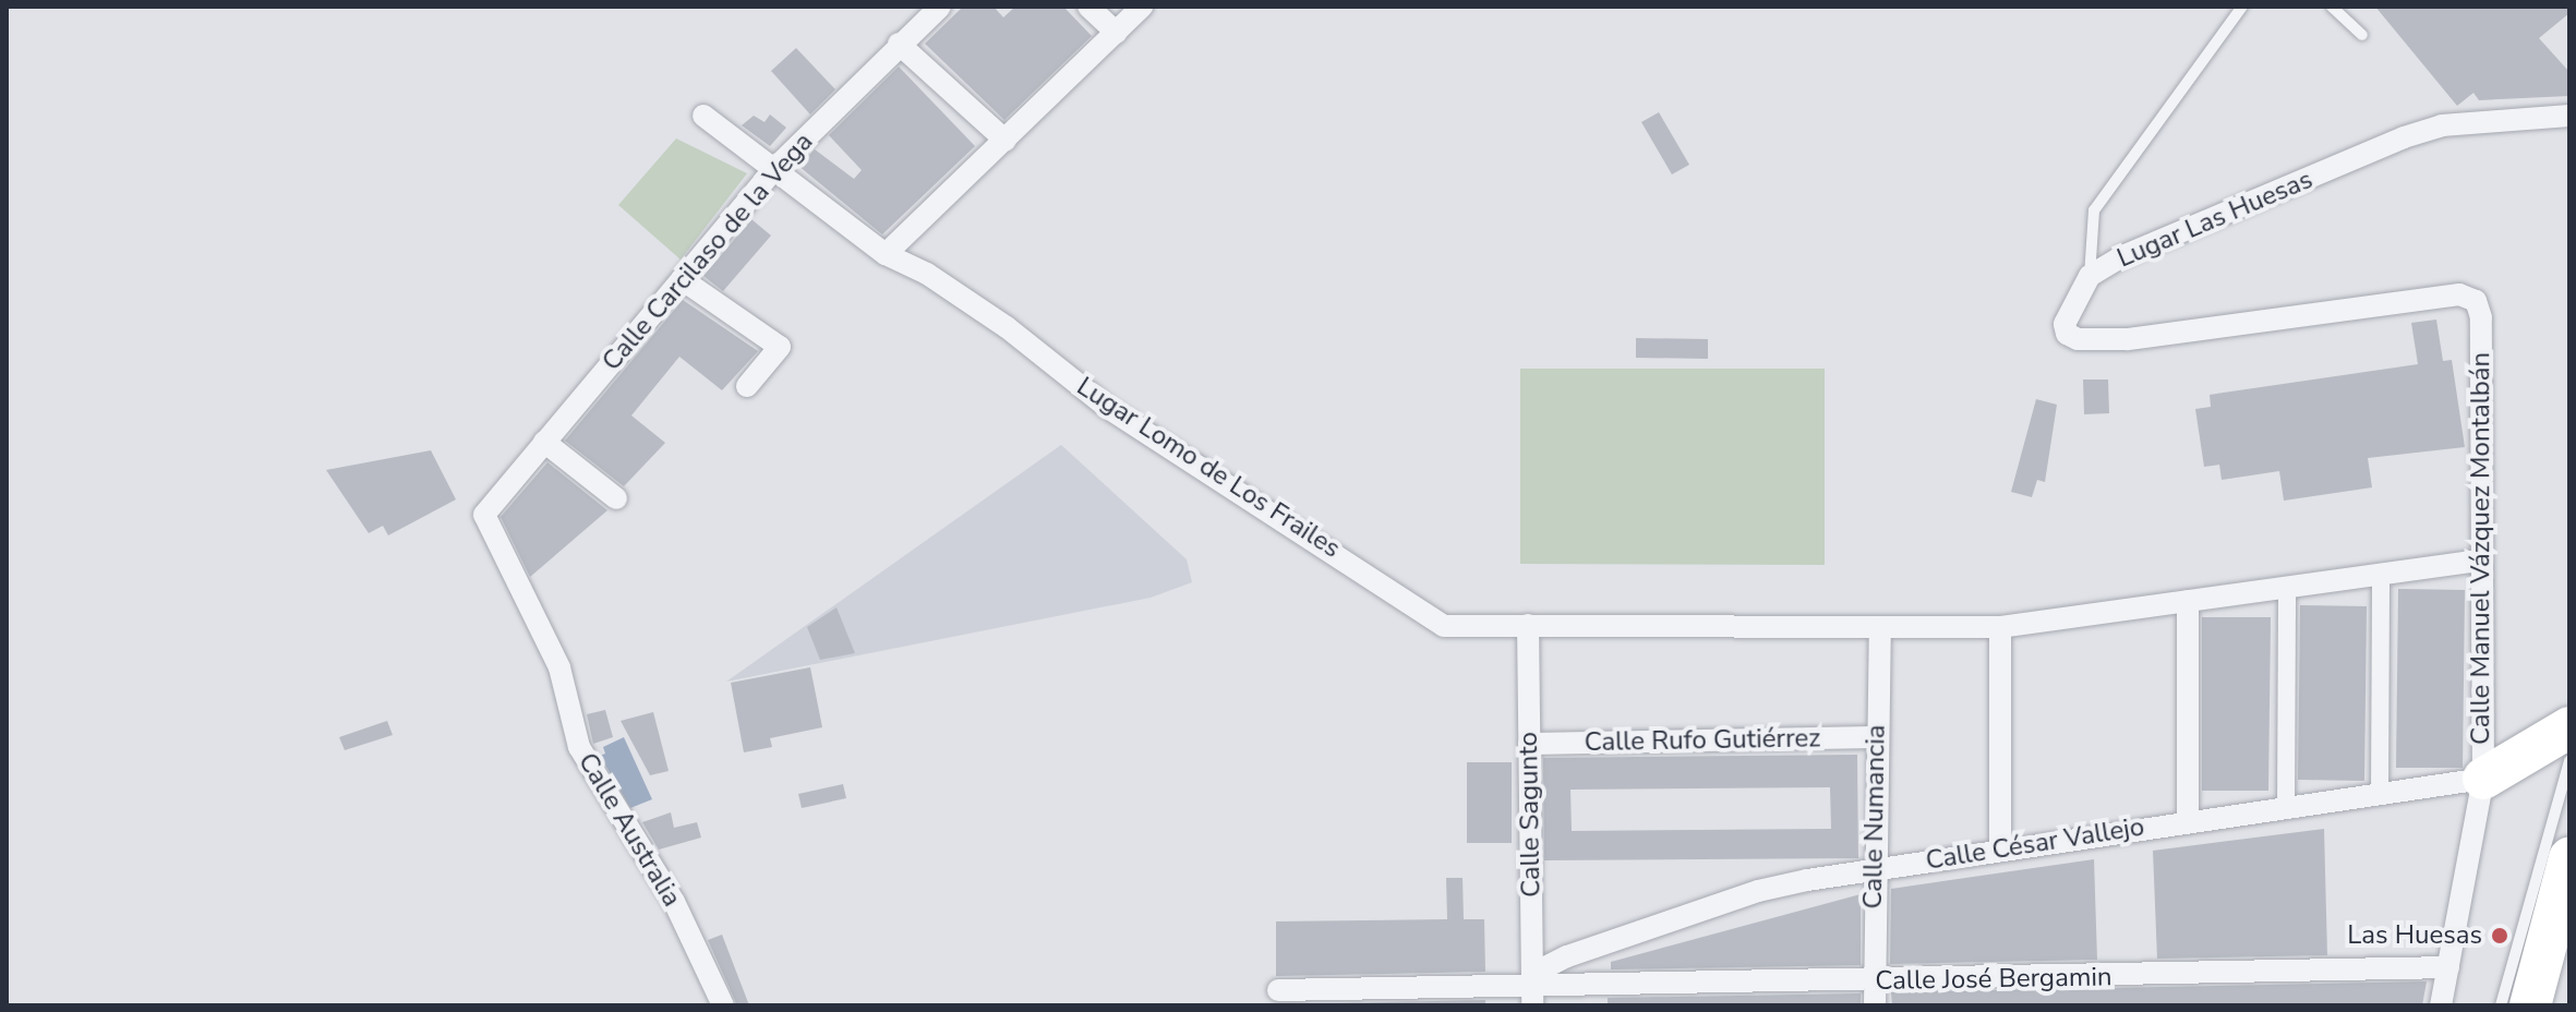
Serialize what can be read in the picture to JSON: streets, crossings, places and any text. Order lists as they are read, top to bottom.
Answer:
{
  "streets": {
    "street": [
      "Lugar Las Huesas",
      "Calle Carcilaso de la Vega",
      "Lugar Lomo de Los Frailes",
      "Calle Manuel Vázquez Montalbán",
      "Calle Rufo Gutiérrez",
      "Calle Sagunto",
      "Calle Numancia",
      "Calle Australia",
      "Calle César Vallejo",
      "Calle José Bergamin"
    ]
  },
  "crossings": [
    ["Lugar Las Huesas", "Calle Manuel Vázquez Montalbán"],
    ["Calle Carcilaso de la Vega", "Lugar Lomo de Los Frailes"],
    ["Calle Carcilaso de la Vega", "Calle Australia"],
    ["Lugar Lomo de Los Frailes", "Calle Sagunto"],
    ["Calle Manuel Vázquez Montalbán", "Calle César Vallejo"],
    ["Calle Manuel Vázquez Montalbán", "Calle José Bergamin"],
    ["Calle Rufo Gutiérrez", "Calle Sagunto"],
    ["Calle Rufo Gutiérrez", "Calle Numancia"],
    ["Calle Sagunto", "Calle César Vallejo"],
    ["Calle Sagunto", "Calle José Bergamin"],
    ["Calle Numancia", "Calle César Vallejo"],
    ["Calle Numancia", "Calle José Bergamin"],
    ["Calle César Vallejo", "Calle José Bergamin"]
  ],
  "places": ["Las Huesas"]
}
